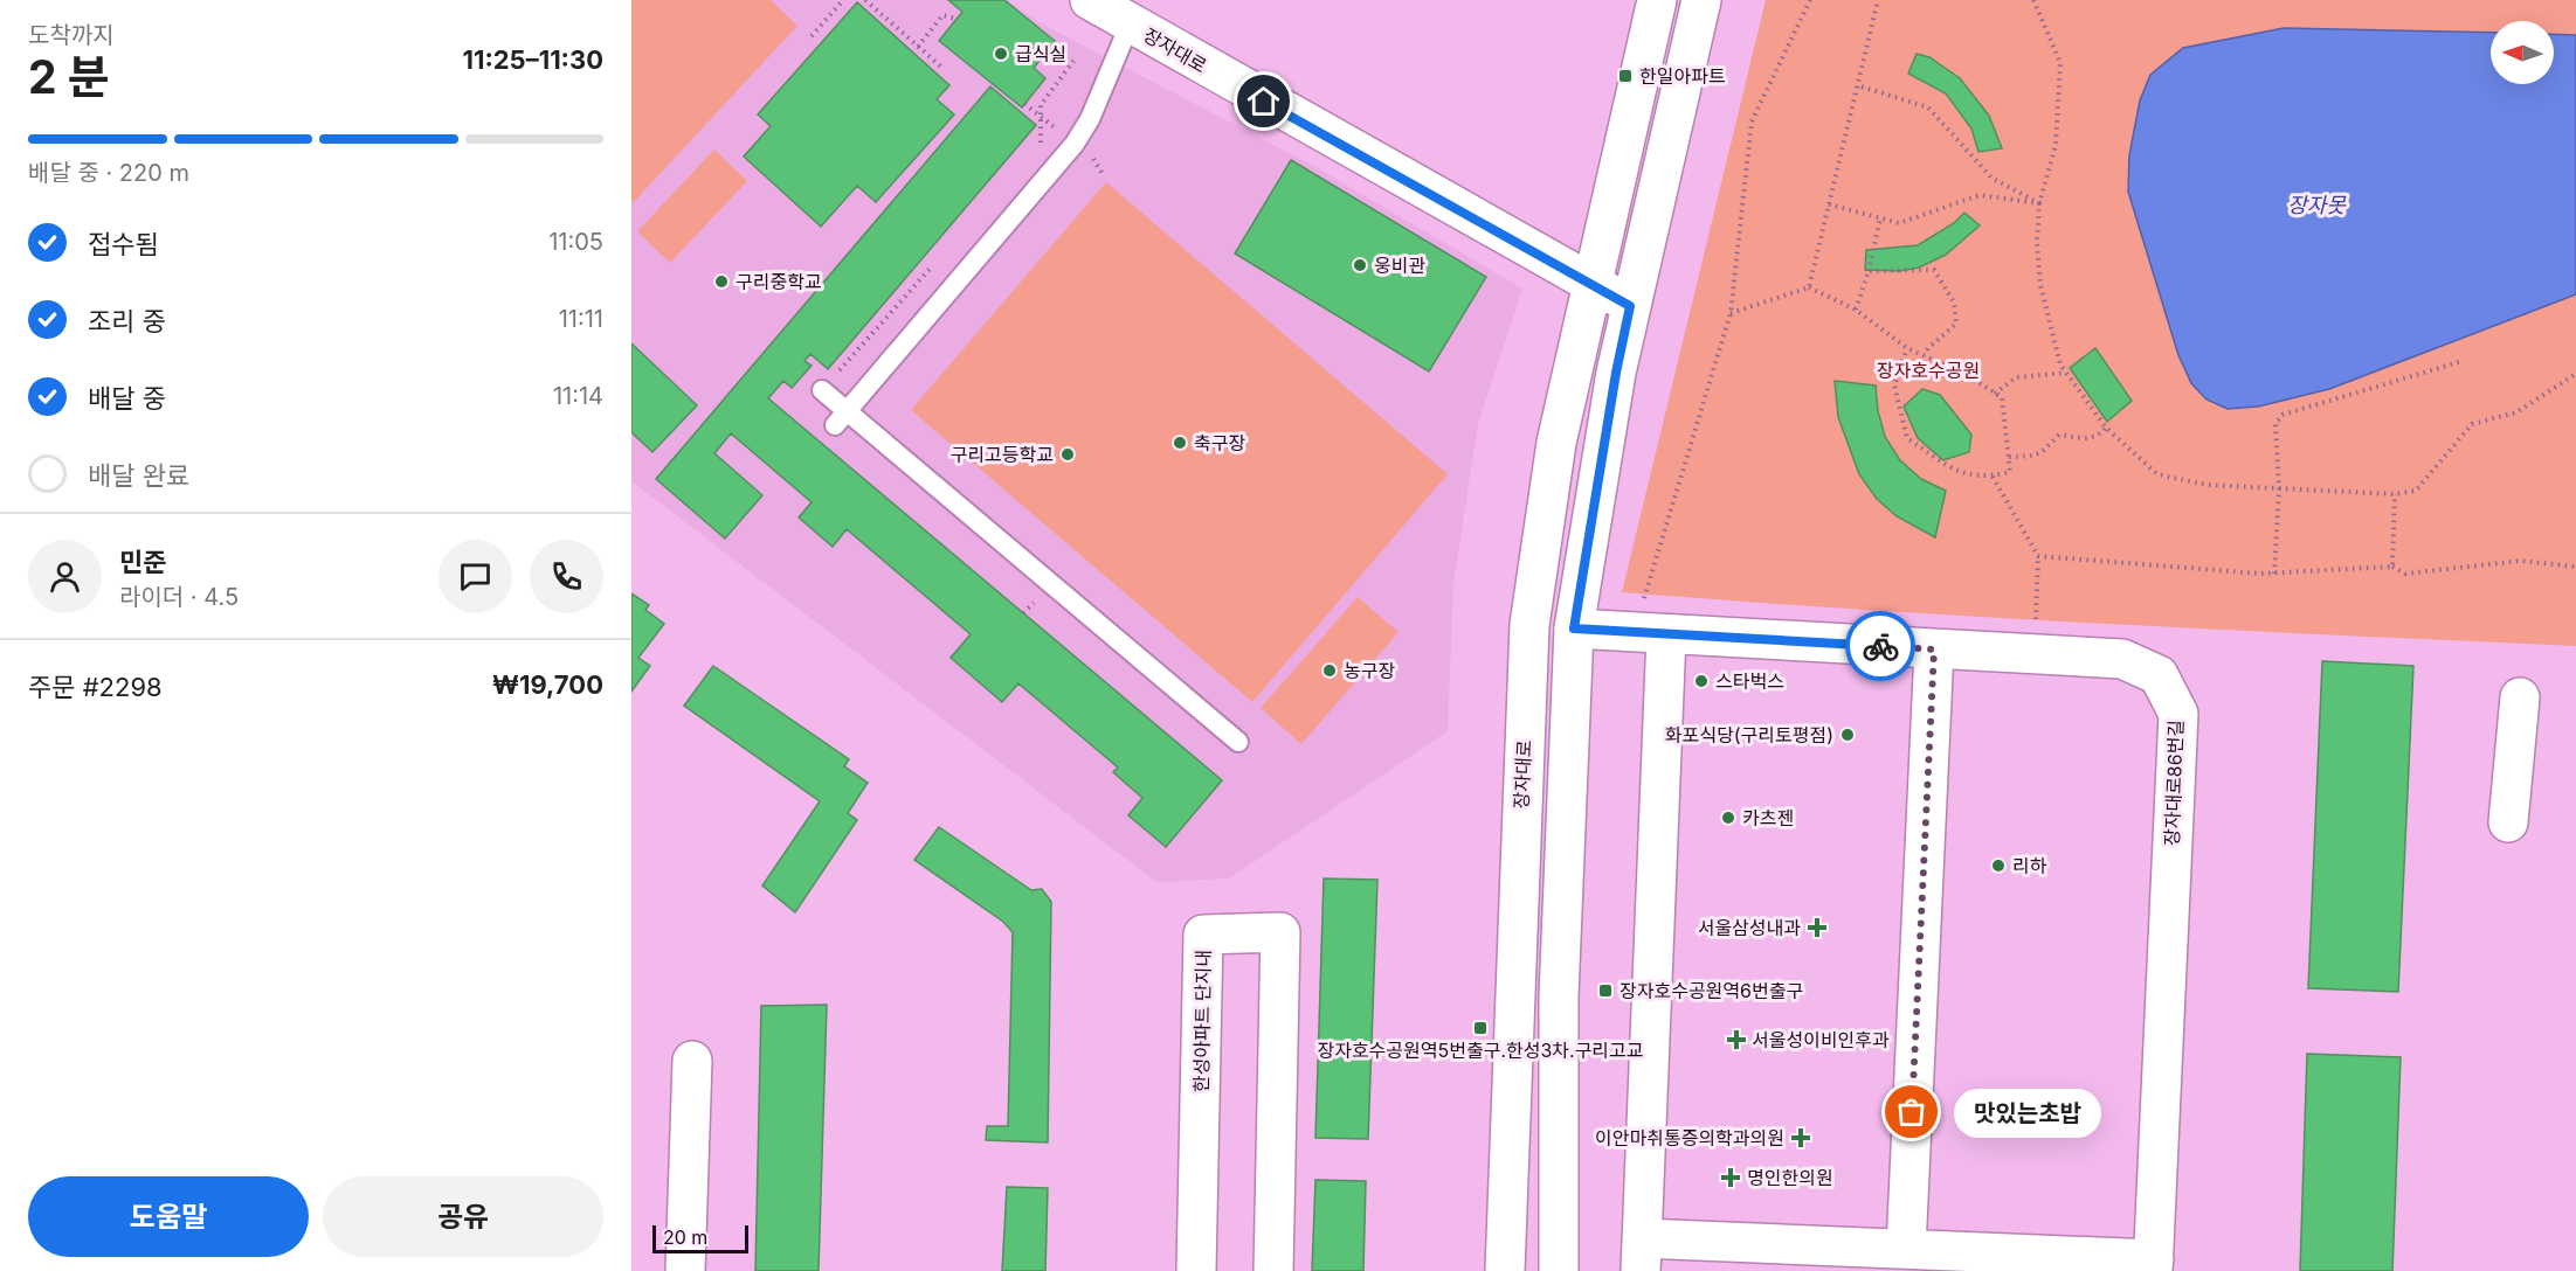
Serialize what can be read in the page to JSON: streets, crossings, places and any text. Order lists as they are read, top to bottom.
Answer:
{
  "streets": {
    "street": ["장자대로", "장자대로86번길", "한성아파트 단지내"]
  },
  "water": ["장자못"],
  "parks": ["장자호수공원"],
  "places": {
    "other": [
      "급식실",
      "웅비관",
      "구리중학교",
      "축구장",
      "구리고등학교",
      "농구장",
      "스타벅스",
      "화포식당(구리토평점)",
      "카츠젠",
      "리하",
      "맛있는초밥"
    ],
    "transit": ["한일아파트", "장자호수공원역6번출구", "장자호수공원역5번출구.한성3차.구리고교"],
    "health": [
      "서울삼성내과",
      "서울성이비인후과",
      "이안마취통증의학과의원",
      "명인한의원"
    ]
  },
  "scale_bar": "20 m",
  "north": "left",
  "page": {
    "heading": ["2 분", "도착까지", "11:25–11:30"],
    "panel": [
      "민준",
      "라이더 · 4.5",
      "주문 #2298",
      "₩19,700"
    ],
    "bar": "배달 중 · 220 m",
    "list": [
      ["접수됨", "11:05"],
      ["조리 중", "11:11"],
      ["배달 중", "11:14"],
      "배달 완료"
    ],
    "bubble": "맛있는초밥",
    "buttons": ["도움말", "공유"],
    "scale": "20 m"
  }
}
